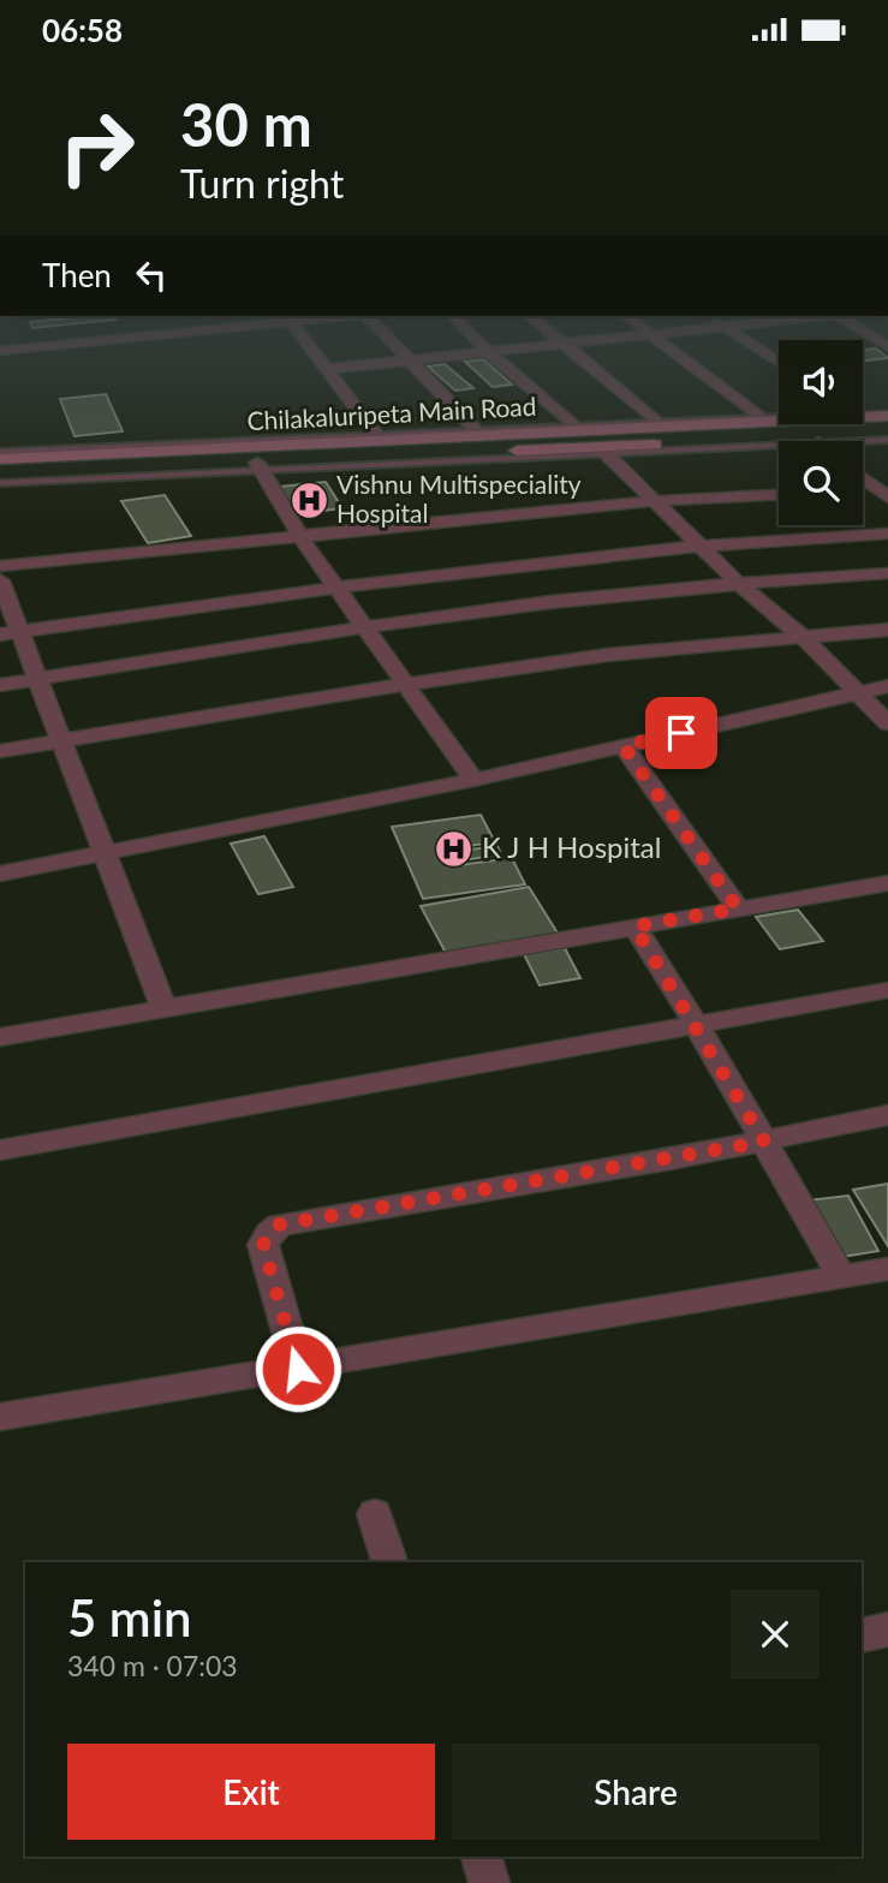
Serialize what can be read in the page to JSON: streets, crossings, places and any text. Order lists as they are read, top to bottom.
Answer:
{
  "streets": {
    "main road": ["Chilakaluripeta Main Road"]
  },
  "places": {
    "hospital": ["Vishnu Multispeciality Hospital", "K J H Hospital"]
  },
  "page": {
    "status": "06:58",
    "turn": ["30 m", "Turn right"],
    "then": "Then",
    "heading": ["5 min", "340 m · 07:03"],
    "buttons": ["Exit", "Share"]
  }
}
